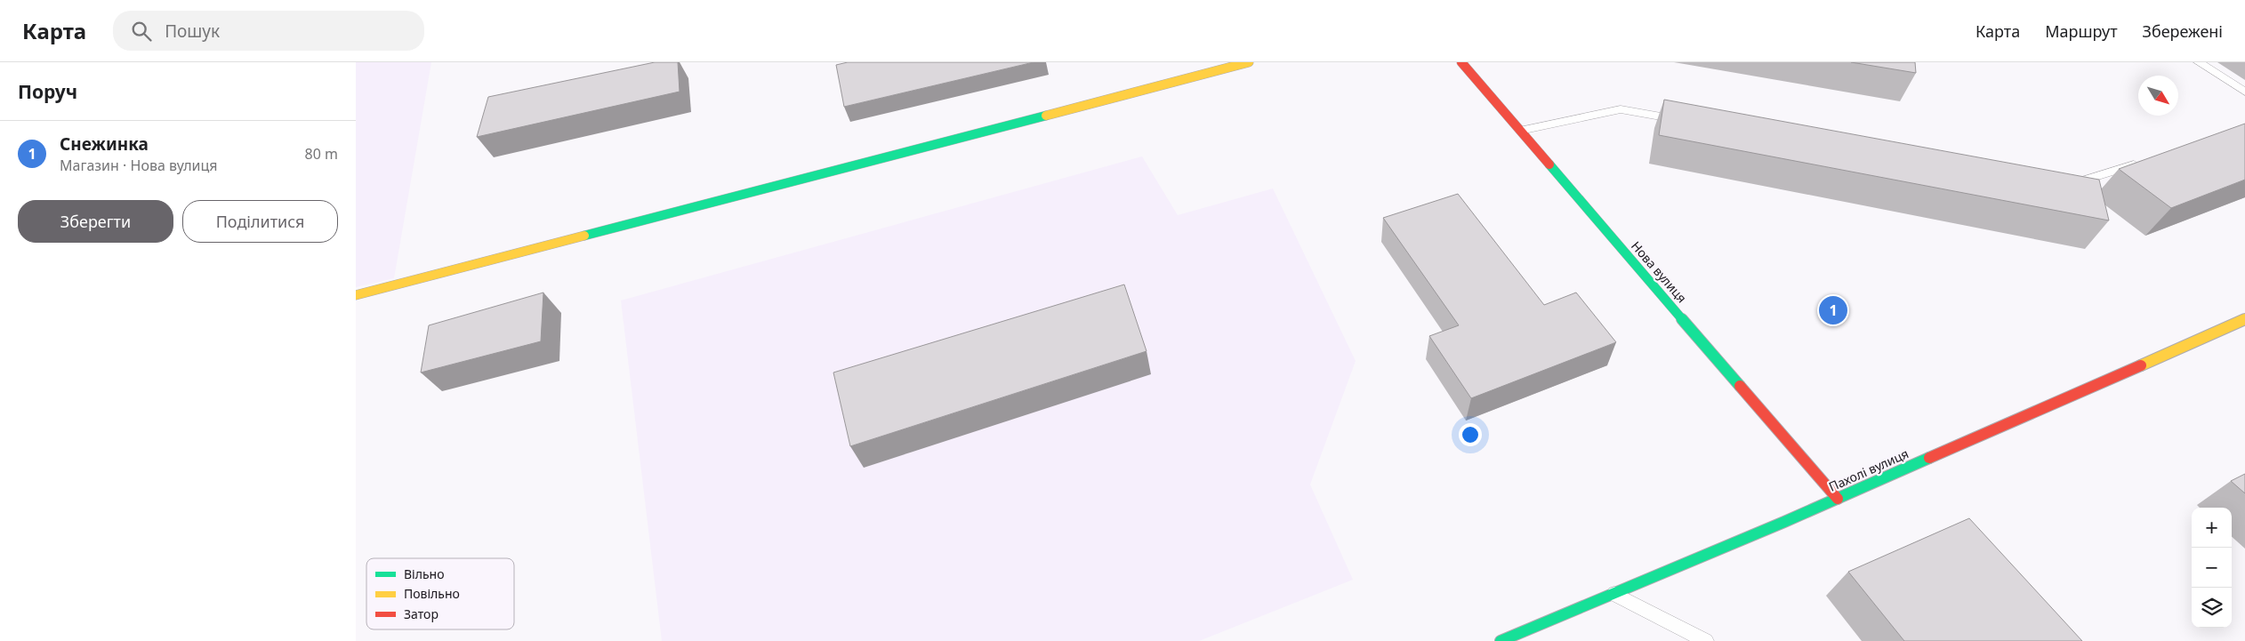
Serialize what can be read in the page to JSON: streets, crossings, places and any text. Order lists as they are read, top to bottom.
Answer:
{
  "streets": {
    "street": ["Нова вулиця", "Пахолі вулиця"]
  },
  "crossings": [
    ["Нова вулиця", "Пахолі вулиця"]
  ],
  "legend": ["Вільно", "Повільно", "Затор"],
  "north": "bottom right",
  "page": {
    "header": "Карта",
    "search": "Пошук",
    "nav": ["Карта", "Маршрут", "Збережені"],
    "heading": "Поруч",
    "list": [
      {
        "mark": "1",
        "name": "Снежинка",
        "note": "Магазин · Нова вулиця",
        "value": "80 m"
      }
    ],
    "buttons": ["Зберегти", "Поділитися"],
    "pins": "1",
    "map_buttons": ["+", "−"]
  }
}
